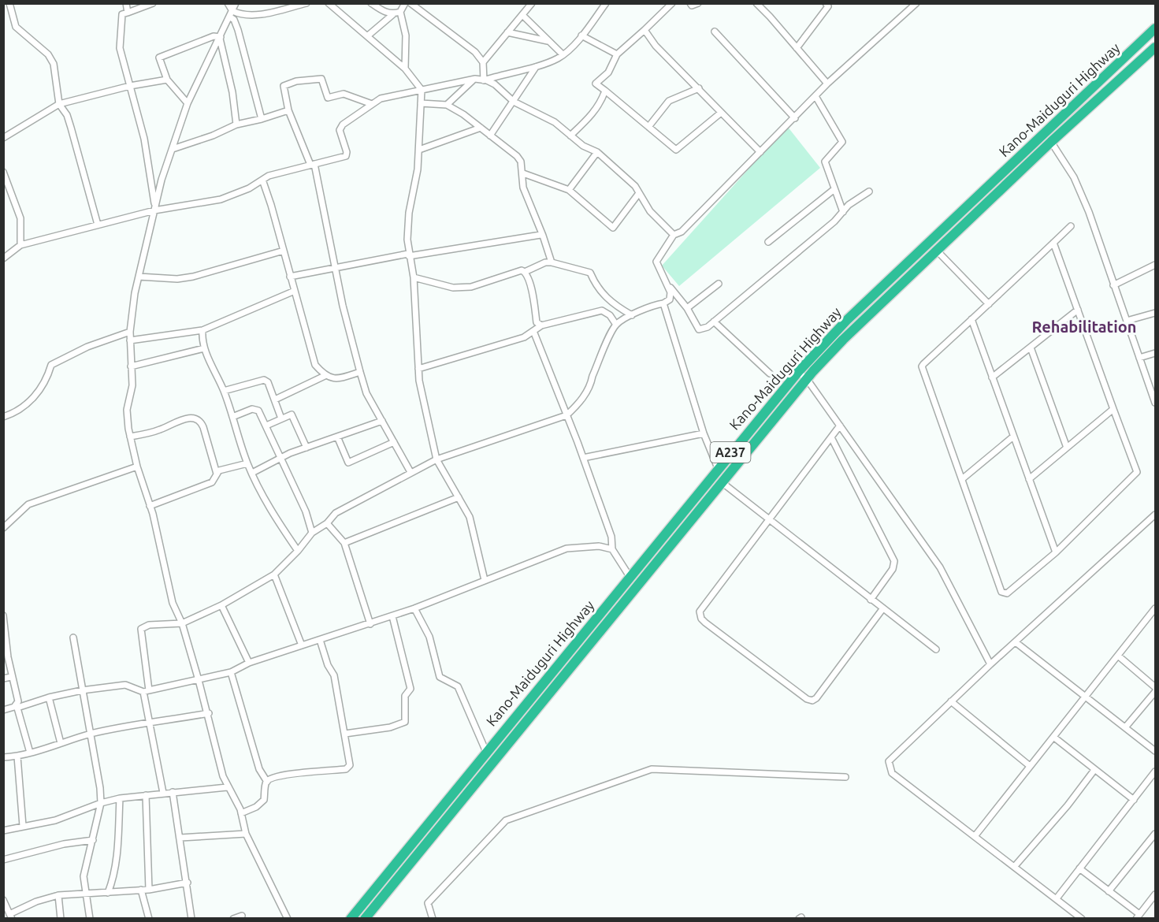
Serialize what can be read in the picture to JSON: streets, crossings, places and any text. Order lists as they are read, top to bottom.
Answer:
{
  "streets": {
    "highway": ["Kano-Maiduguri Highway", "A237"]
  },
  "districts": ["Rehabilitation"]
}
